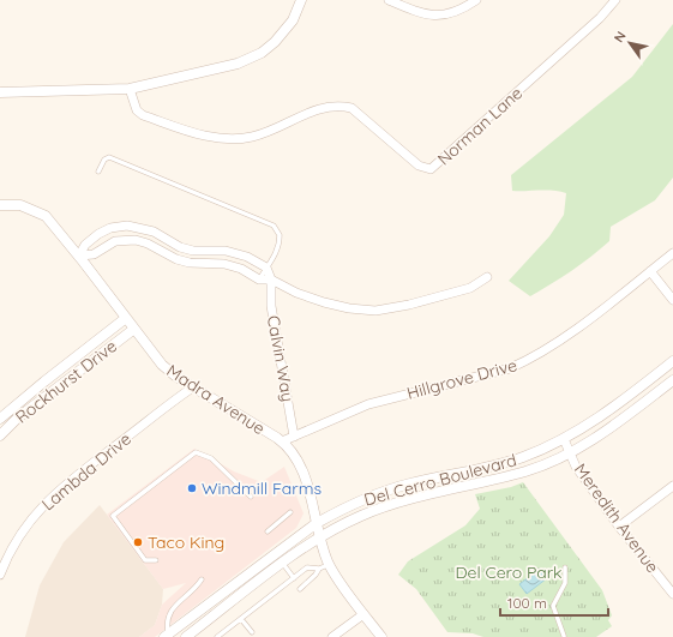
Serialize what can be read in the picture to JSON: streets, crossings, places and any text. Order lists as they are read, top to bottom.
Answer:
{
  "streets": {
    "street": [
      "Norman Lane",
      "Calvin Way",
      "Hillgrove Drive",
      "Rockhurst Drive",
      "Madra Avenue",
      "Lambda Drive",
      "Del Cerro Boulevard",
      "Meredith Avenue"
    ]
  },
  "crossings": [
    ["Calvin Way", "Hillgrove Drive"],
    ["Hillgrove Drive", "Madra Avenue"],
    ["Rockhurst Drive", "Madra Avenue"],
    ["Madra Avenue", "Lambda Drive"],
    ["Madra Avenue", "Del Cerro Boulevard"],
    ["Del Cerro Boulevard", "Meredith Avenue"]
  ],
  "parks": ["Del Cero Park"],
  "places": ["Windmill Farms", "Taco King"],
  "scale_bar": "100 m",
  "north": "top left"
}
